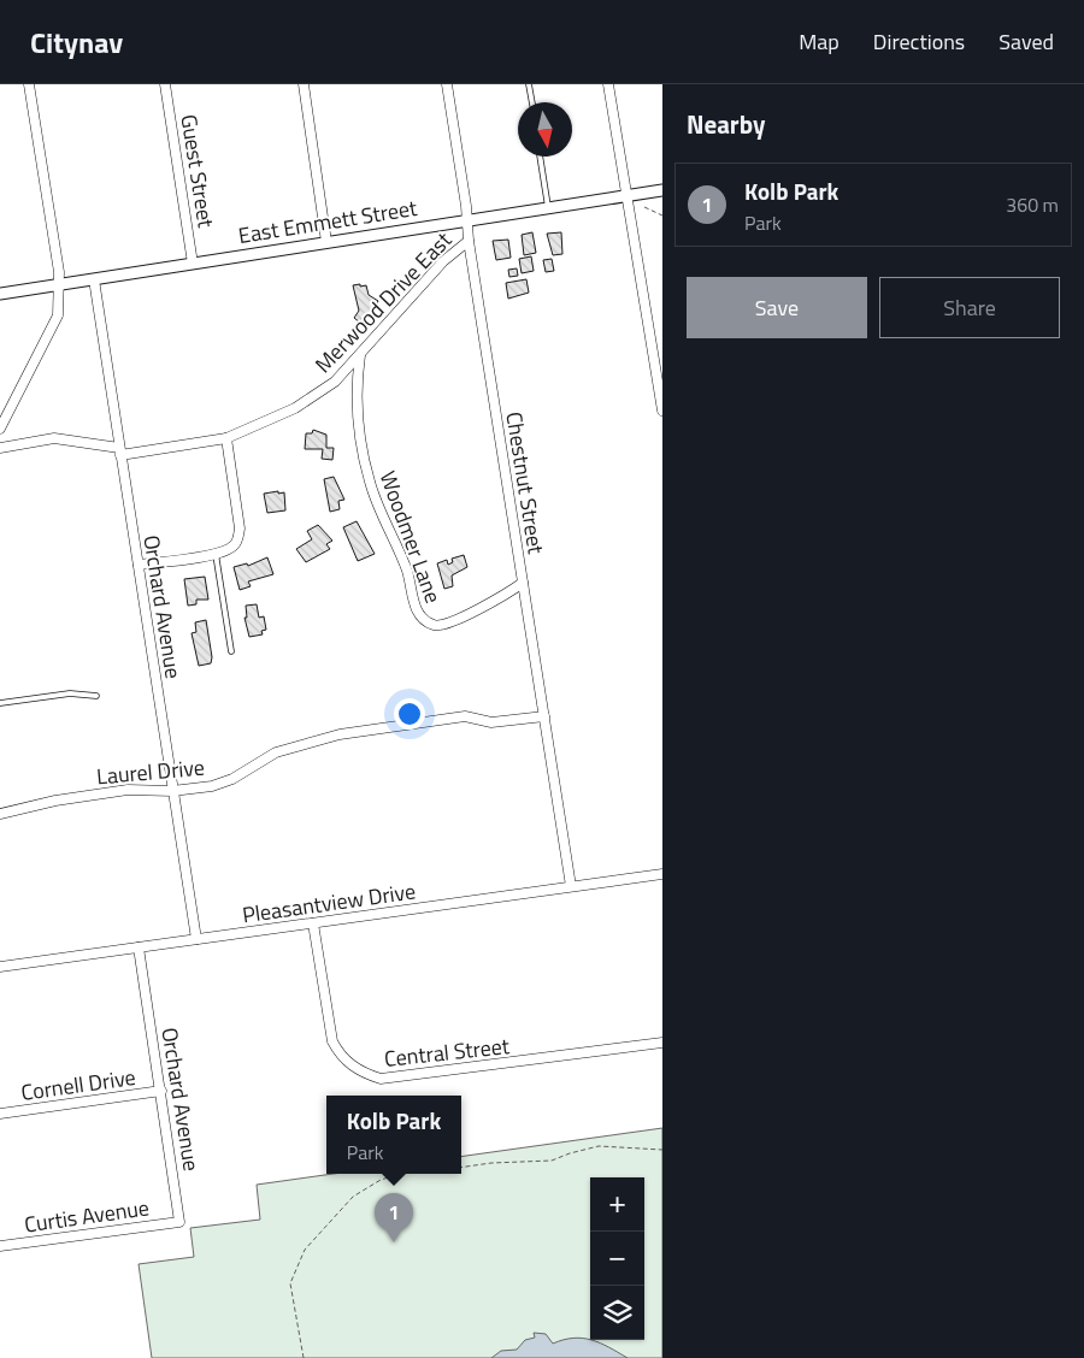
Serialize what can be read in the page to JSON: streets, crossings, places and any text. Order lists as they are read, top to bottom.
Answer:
{
  "streets": {
    "street": [
      "Guest Street",
      "East Emmett Street",
      "Merwood Drive East",
      "Chestnut Street",
      "Woodmer Lane",
      "Orchard Avenue",
      "Laurel Drive",
      "Pleasantview Drive",
      "Central Street",
      "Cornell Drive",
      "Curtis Avenue"
    ]
  },
  "crossings": [
    ["Guest Street", "East Emmett Street"],
    ["East Emmett Street", "Chestnut Street"],
    ["East Emmett Street", "Orchard Avenue"],
    ["Merwood Drive East", "Chestnut Street"],
    ["Merwood Drive East", "Woodmer Lane"],
    ["Merwood Drive East", "Orchard Avenue"],
    ["Chestnut Street", "Woodmer Lane"],
    ["Chestnut Street", "Laurel Drive"],
    ["Chestnut Street", "Pleasantview Drive"],
    ["Orchard Avenue", "Laurel Drive"],
    ["Orchard Avenue", "Pleasantview Drive"],
    ["Orchard Avenue", "Cornell Drive"],
    ["Orchard Avenue", "Curtis Avenue"],
    ["Pleasantview Drive", "Central Street"]
  ],
  "north": "bottom",
  "page": {
    "header": "Citynav",
    "nav": ["Map", "Directions", "Saved"],
    "heading": "Nearby",
    "list": [
      {
        "mark": "1",
        "name": "Kolb Park",
        "note": "Park",
        "value": "360 m"
      }
    ],
    "buttons": ["Save", "Share"],
    "popup": ["Kolb Park", "Park"],
    "map_buttons": ["+", "−"],
    "pins": "1"
  }
}
